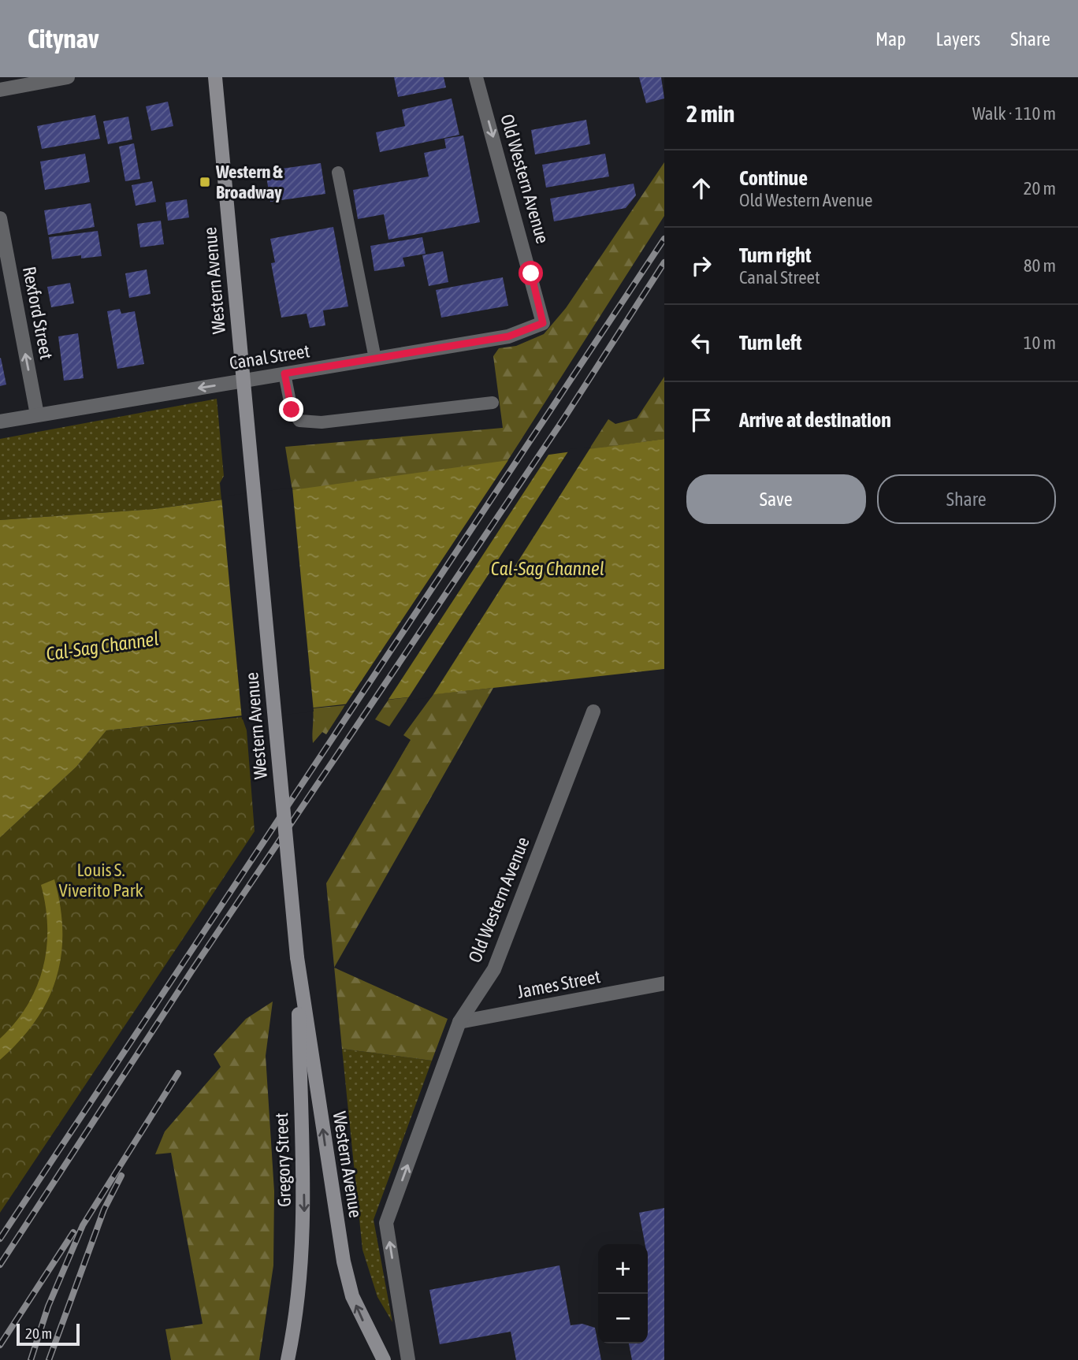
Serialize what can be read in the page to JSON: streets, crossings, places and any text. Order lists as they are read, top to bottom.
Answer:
{
  "streets": {
    "main road": ["Western Avenue", "Gregory Street"],
    "street": [
      "Old Western Avenue",
      "Rexford Street",
      "Canal Street",
      "James Street"
    ]
  },
  "crossings": [
    ["Old Western Avenue", "Western Avenue"],
    ["Old Western Avenue", "Canal Street"],
    ["Old Western Avenue", "James Street"],
    ["Western Avenue", "Gregory Street"],
    ["Rexford Street", "Canal Street"]
  ],
  "one_way": ["Rexford Street", "Canal Street", "Gregory Street"],
  "water": ["Cal-Sag Channel"],
  "parks": ["Louis S. Viverito Park"],
  "places": {
    "transit": ["Western & Broadway"]
  },
  "scale_bar": "20 m",
  "page": {
    "header": "Citynav",
    "nav": ["Map", "Layers", "Share"],
    "heading": ["2 min", "Walk · 110 m"],
    "list": [
      ["Continue", "Old Western Avenue", "20 m"],
      ["Turn right", "Canal Street", "80 m"],
      ["Turn left", "10 m"],
      "Arrive at destination"
    ],
    "buttons": ["Save", "Share"],
    "map_buttons": ["+", "−"],
    "scale": "20 m"
  }
}
